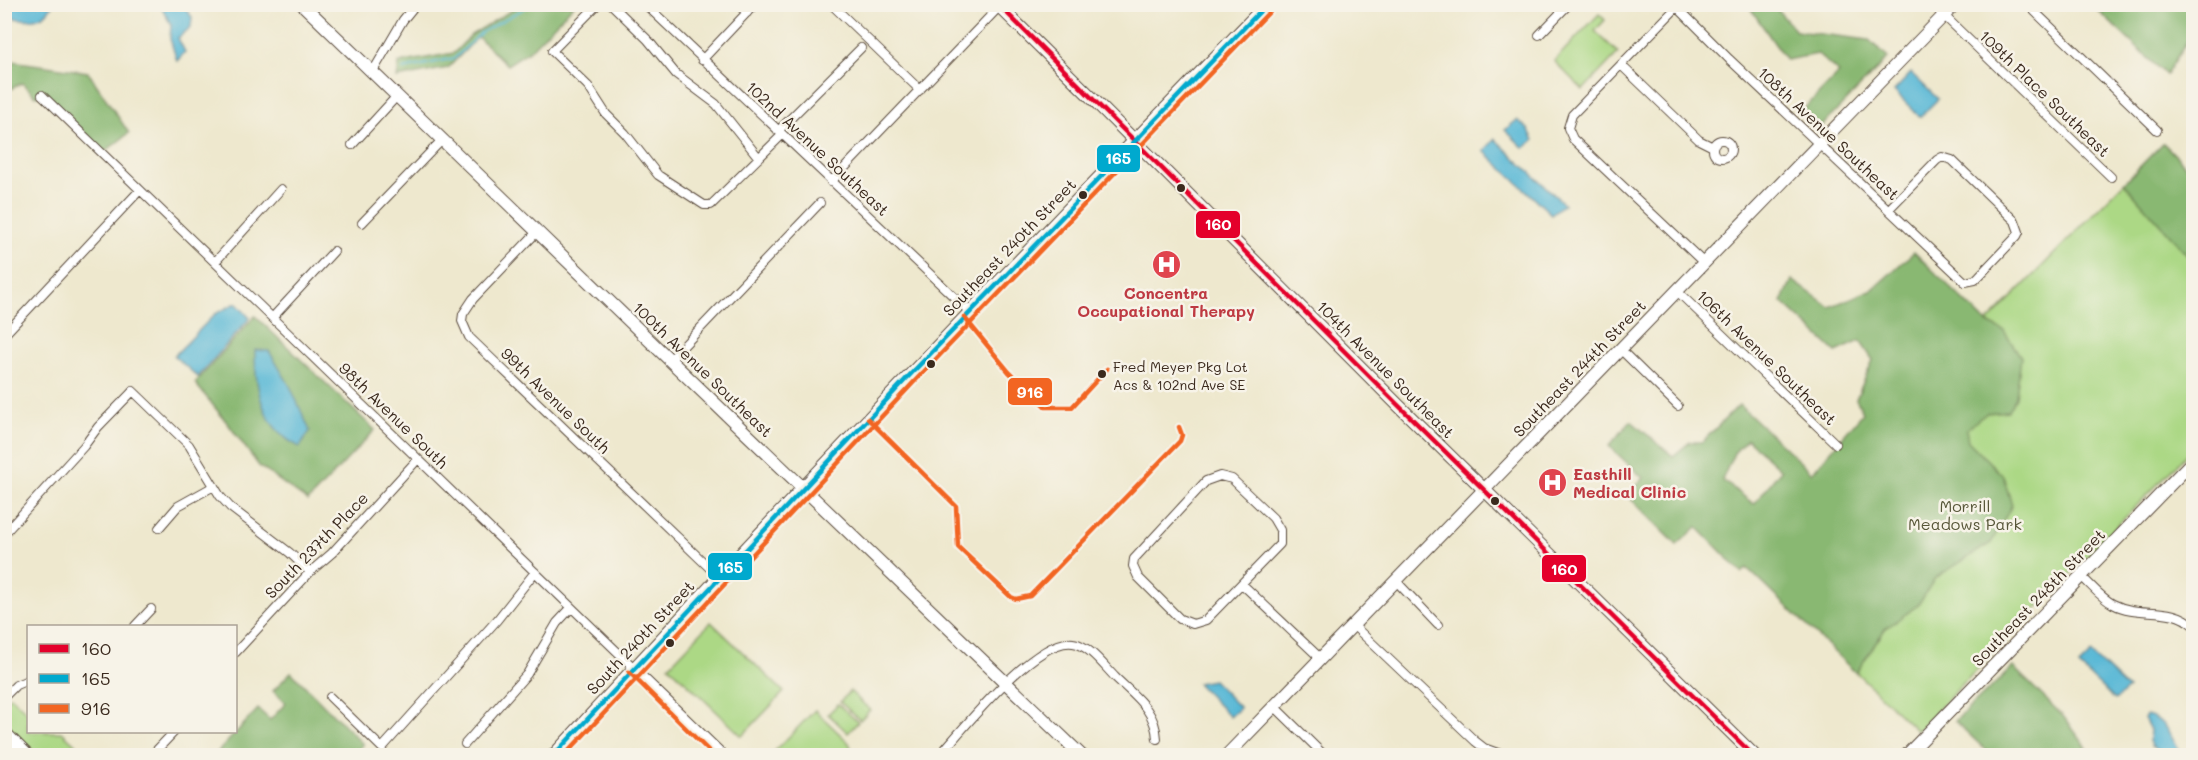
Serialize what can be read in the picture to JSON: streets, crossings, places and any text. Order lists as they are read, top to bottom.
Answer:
{
  "streets": {
    "street": [
      "109th Place Southeast",
      "108th Avenue Southeast",
      "102nd Avenue Southeast",
      "Southeast 240th Street",
      "106th Avenue Southeast",
      "Southeast 244th Street",
      "100th Avenue Southeast",
      "104th Avenue Southeast",
      "99th Avenue South",
      "98th Avenue South",
      "South 237th Place",
      "Southeast 248th Street",
      "South 240th Street"
    ]
  },
  "crossings": [
    ["109th Place Southeast", "Southeast 244th Street"],
    ["108th Avenue Southeast", "Southeast 244th Street"],
    ["102nd Avenue Southeast", "Southeast 240th Street"],
    ["Southeast 240th Street", "100th Avenue Southeast"],
    ["Southeast 240th Street", "104th Avenue Southeast"],
    ["Southeast 240th Street", "South 240th Street"],
    ["106th Avenue Southeast", "Southeast 244th Street"],
    ["Southeast 244th Street", "104th Avenue Southeast"],
    ["100th Avenue Southeast", "99th Avenue South"],
    ["100th Avenue Southeast", "South 240th Street"],
    ["99th Avenue South", "South 240th Street"],
    ["98th Avenue South", "South 237th Place"],
    ["98th Avenue South", "South 240th Street"]
  ],
  "parks": ["Morrill Meadows Park"],
  "places": {
    "hospital": ["Concentra Occupational Therapy", "Easthill Medical Clinic"],
    "other": ["Fred Meyer Pkg Lot Acs & 102nd Ave SE"]
  },
  "lines": ["transit line 160", "transit line 165", "transit line 916"],
  "legend": ["160", "165", "916"]
}
